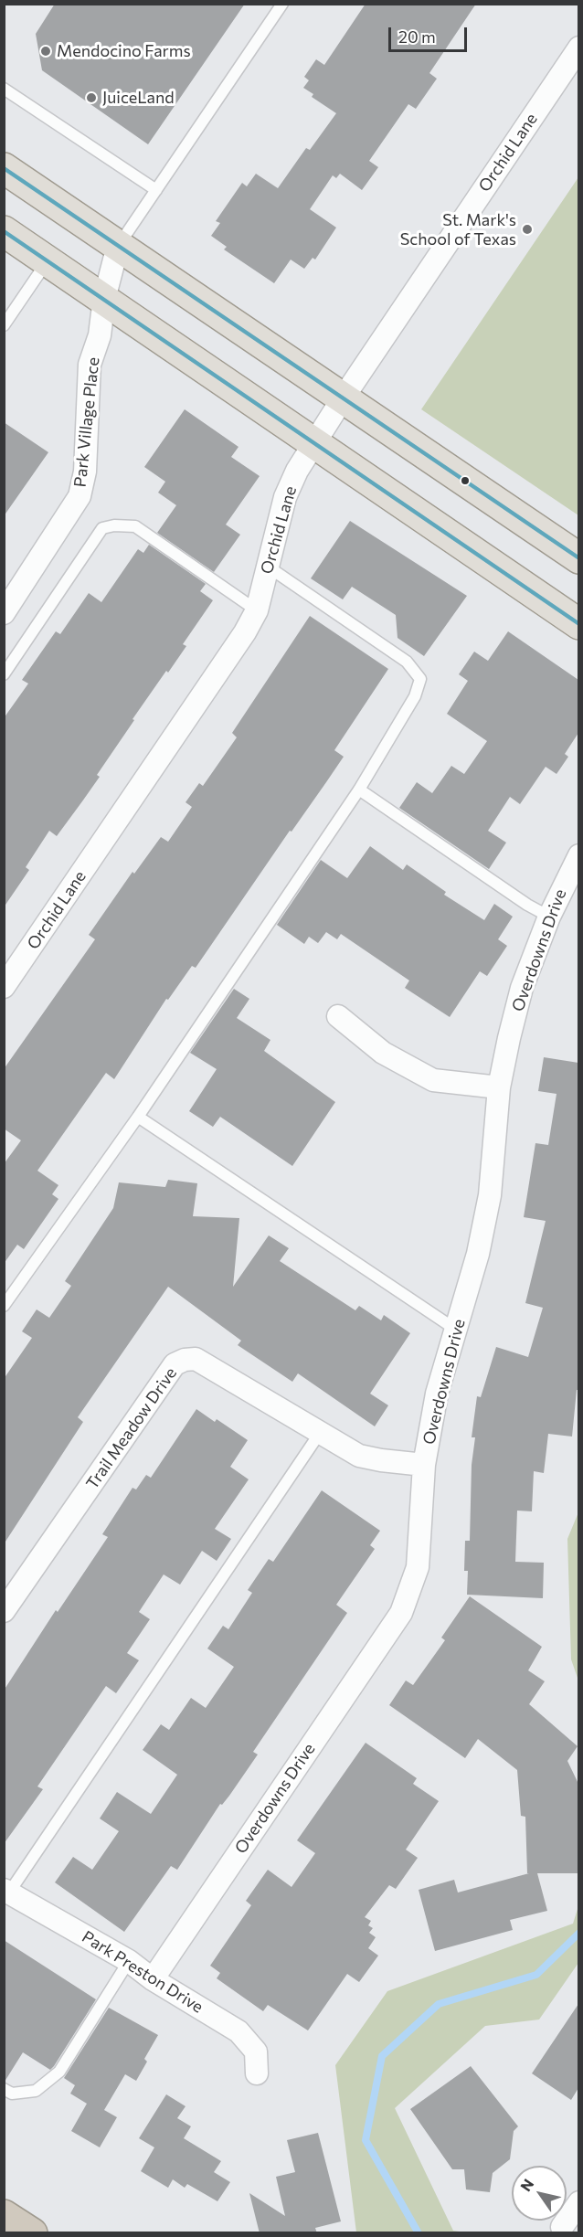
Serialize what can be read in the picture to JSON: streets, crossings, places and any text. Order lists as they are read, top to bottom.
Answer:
{
  "streets": {
    "street": [
      "Orchid Lane",
      "Park Village Place",
      "Overdowns Drive",
      "Trail Meadow Drive",
      "Park Preston Drive"
    ]
  },
  "crossings": [
    ["Overdowns Drive", "Trail Meadow Drive"],
    ["Overdowns Drive", "Park Preston Drive"]
  ],
  "places": ["Mendocino Farms", "JuiceLand", "St. Mark's School of Texas"],
  "scale_bar": "20 m",
  "north": "top left"
}
